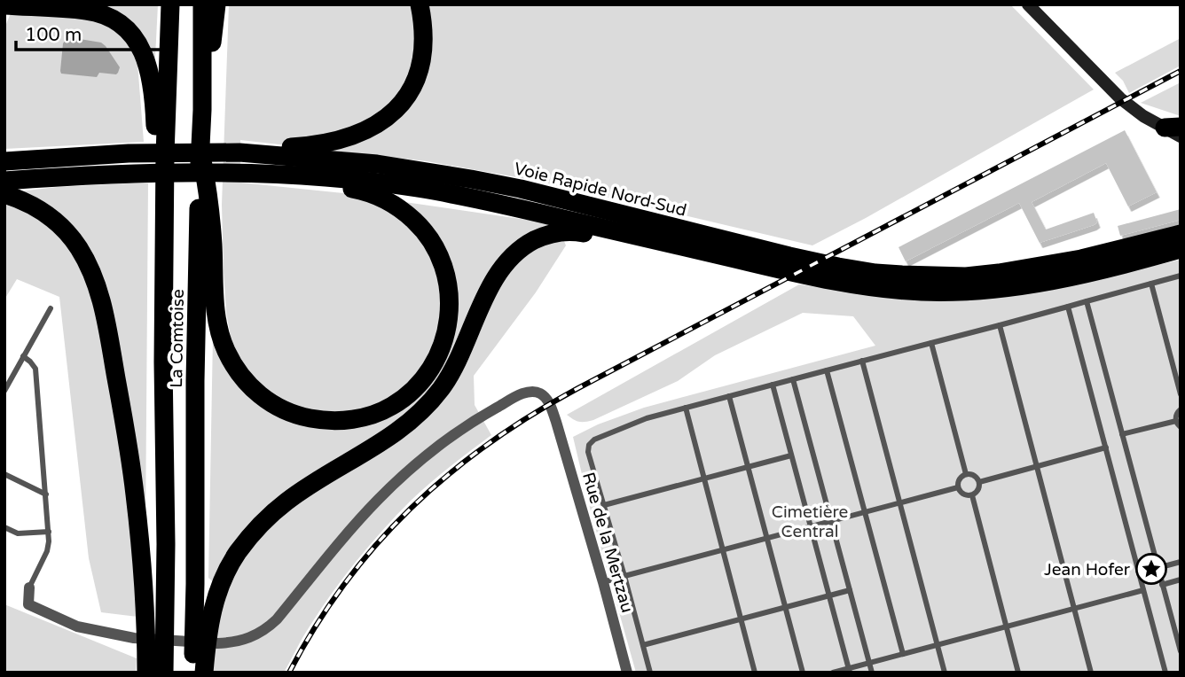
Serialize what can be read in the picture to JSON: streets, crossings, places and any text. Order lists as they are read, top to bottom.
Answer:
{
  "streets": {
    "highway": ["Voie Rapide Nord-Sud", "La Comtoise"],
    "street": ["Rue de la Mertzau"]
  },
  "parks": ["Cimetière Central"],
  "places": {
    "place": ["Jean Hofer"]
  },
  "scale_bar": "100 m"
}
